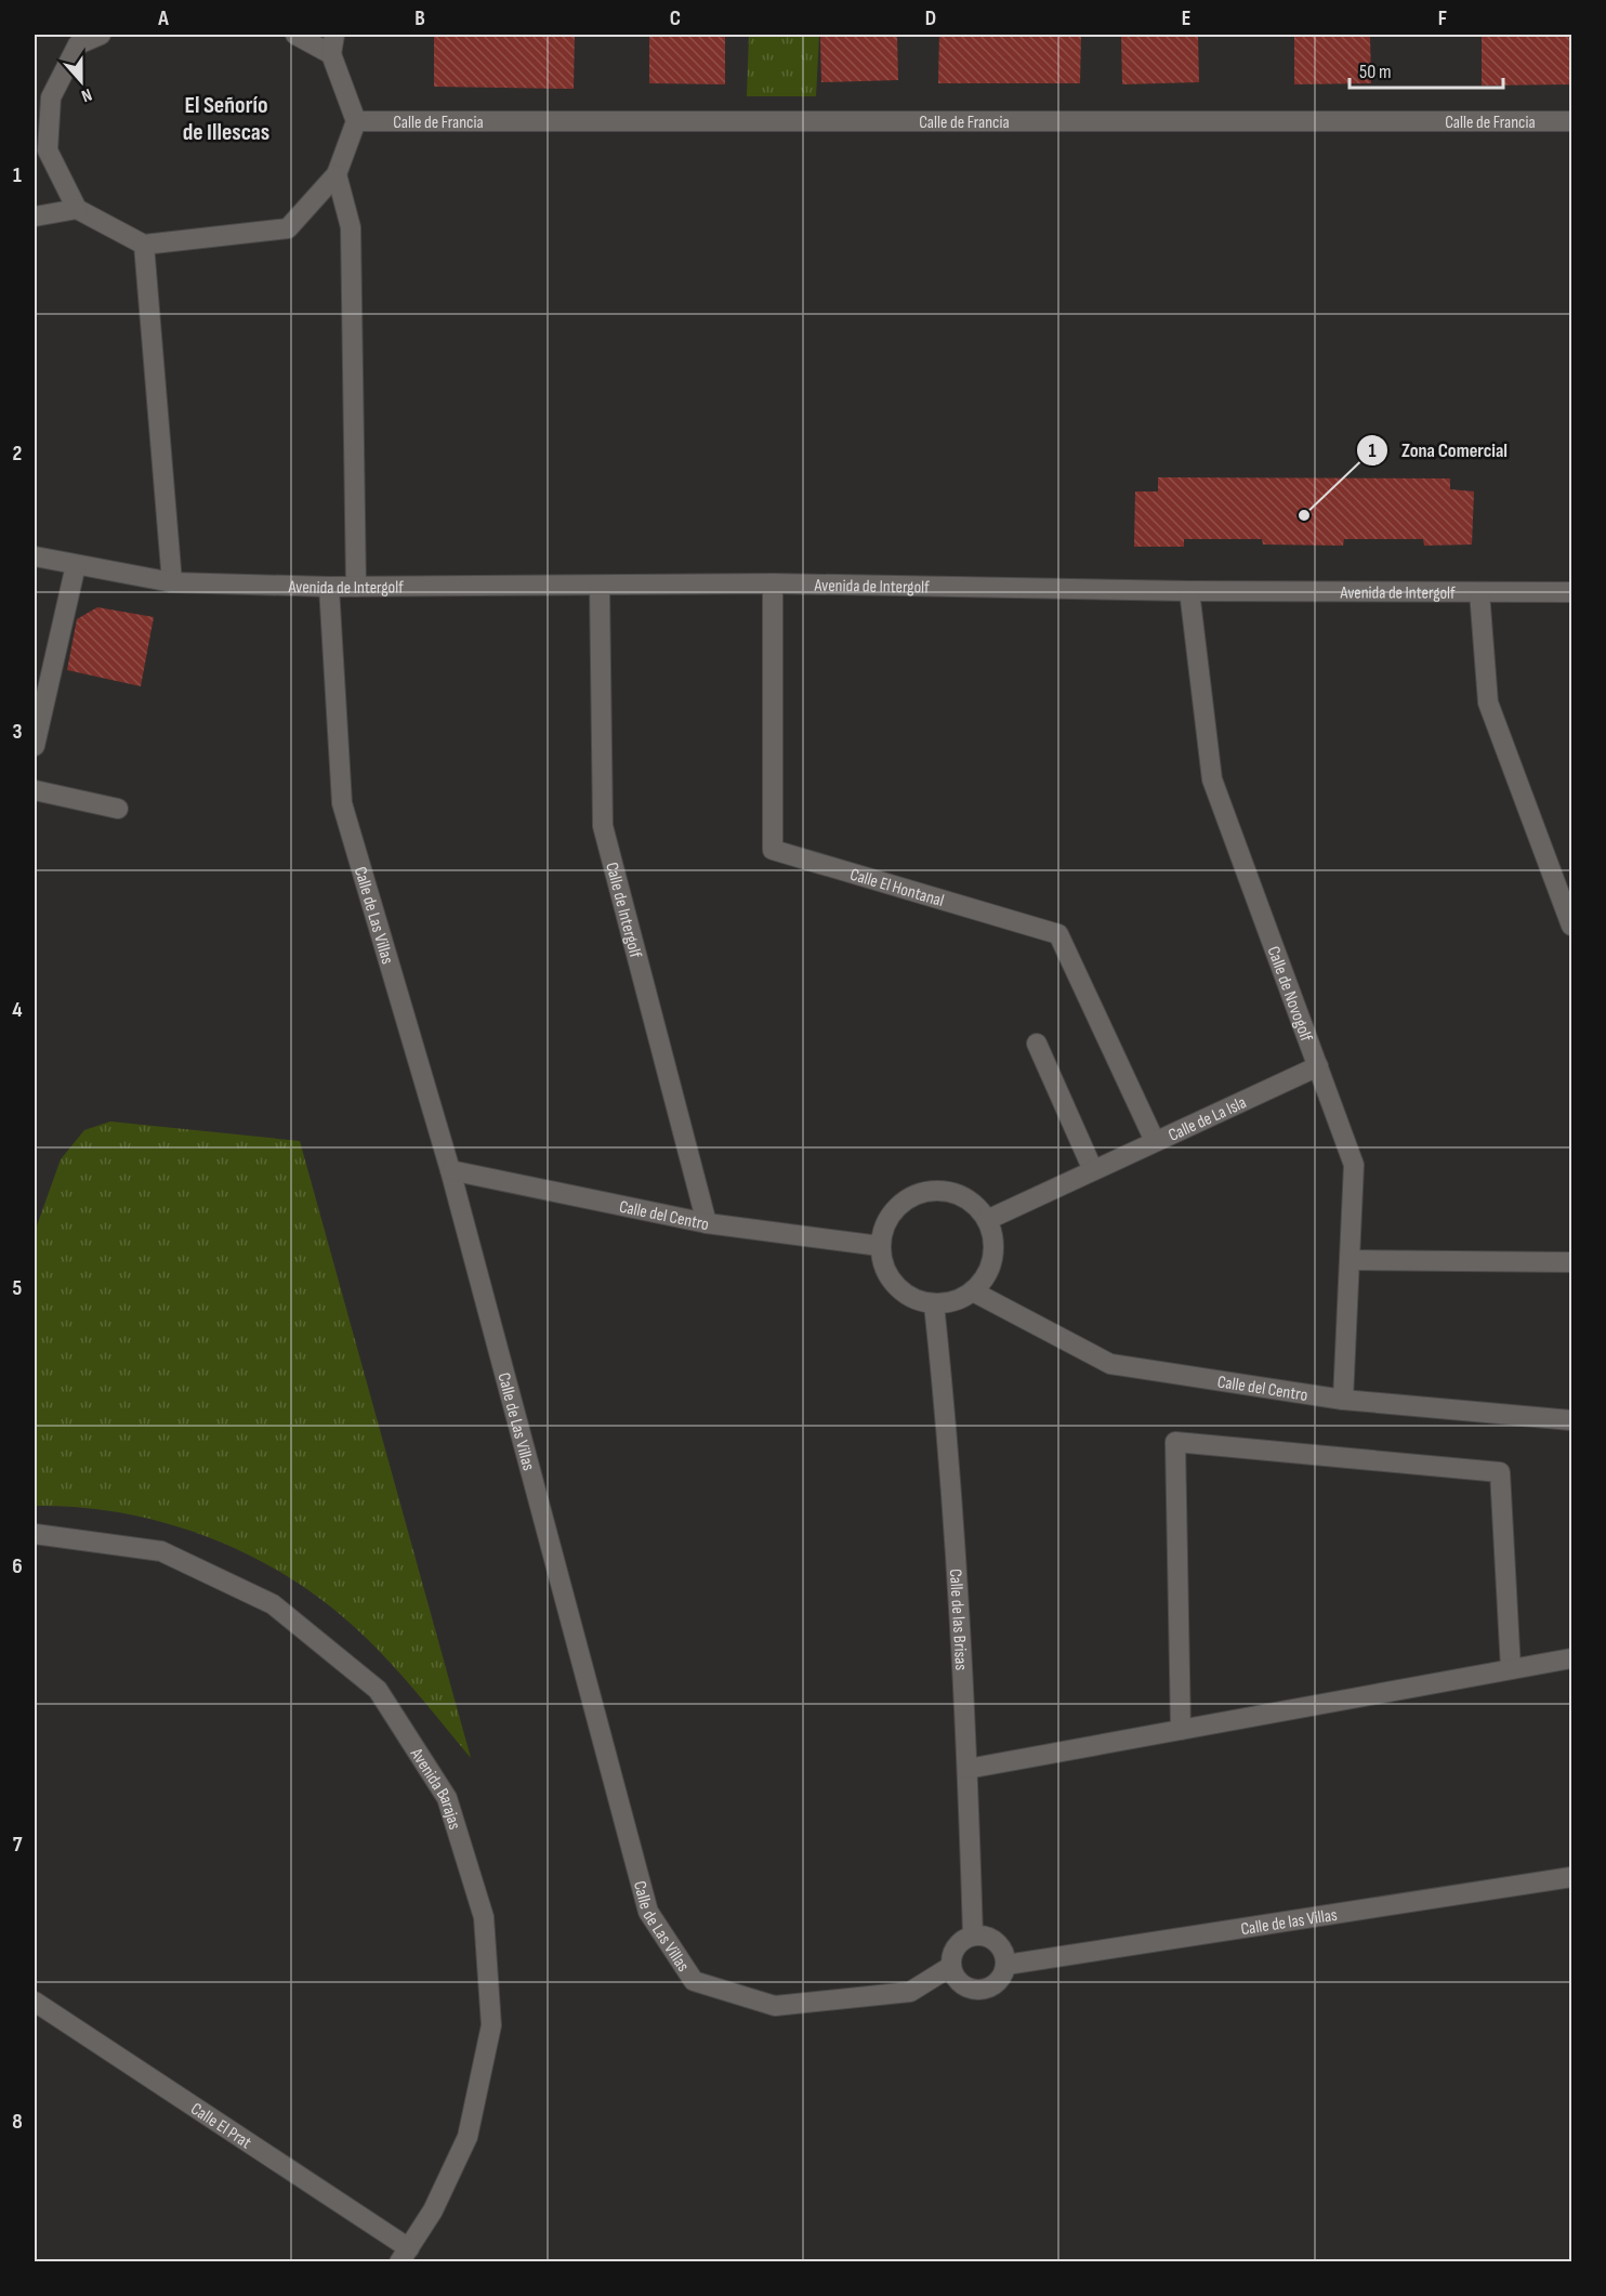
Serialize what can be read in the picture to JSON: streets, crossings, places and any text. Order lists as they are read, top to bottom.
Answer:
{
  "streets": {
    "street": [
      "Calle de Francia",
      "Avenida de Intergolf",
      "Calle El Hontanal",
      "Calle de Intergolf",
      "Calle de Las Villas",
      "Calle de Novogolf",
      "Calle de La Isla",
      "Calle del Centro",
      "Calle de las Brisas",
      "Avenida Barajas",
      "Calle de las Villas",
      "Calle El Prat"
    ]
  },
  "crossings": [
    ["Avenida de Intergolf", "Calle El Hontanal"],
    ["Avenida de Intergolf", "Calle de Intergolf"],
    ["Avenida de Intergolf", "Calle de Las Villas"],
    ["Avenida de Intergolf", "Calle de Novogolf"],
    ["Calle El Hontanal", "Calle de La Isla"],
    ["Calle de Intergolf", "Calle del Centro"],
    ["Calle de Las Villas", "Calle del Centro"],
    ["Calle de Las Villas", "Calle de las Brisas"],
    ["Calle de Las Villas", "Calle de las Villas"],
    ["Calle de Novogolf", "Calle de La Isla"],
    ["Calle de Novogolf", "Calle del Centro"],
    ["Calle de La Isla", "Calle del Centro"],
    ["Calle de La Isla", "Calle de las Brisas"],
    ["Calle del Centro", "Calle de las Brisas"],
    ["Calle de las Brisas", "Calle de las Villas"],
    ["Avenida Barajas", "Calle El Prat"]
  ],
  "districts": ["El Señorío de Illescas"],
  "places": ["Zona Comercial"],
  "scale_bar": "50 m",
  "north": "bottom",
  "grid": {
    "columns": [
      "A",
      "B",
      "C",
      "D",
      "E",
      "F"
    ],
    "rows": [
      "1",
      "2",
      "3",
      "4",
      "5",
      "6",
      "7",
      "8"
    ]
  }
}
